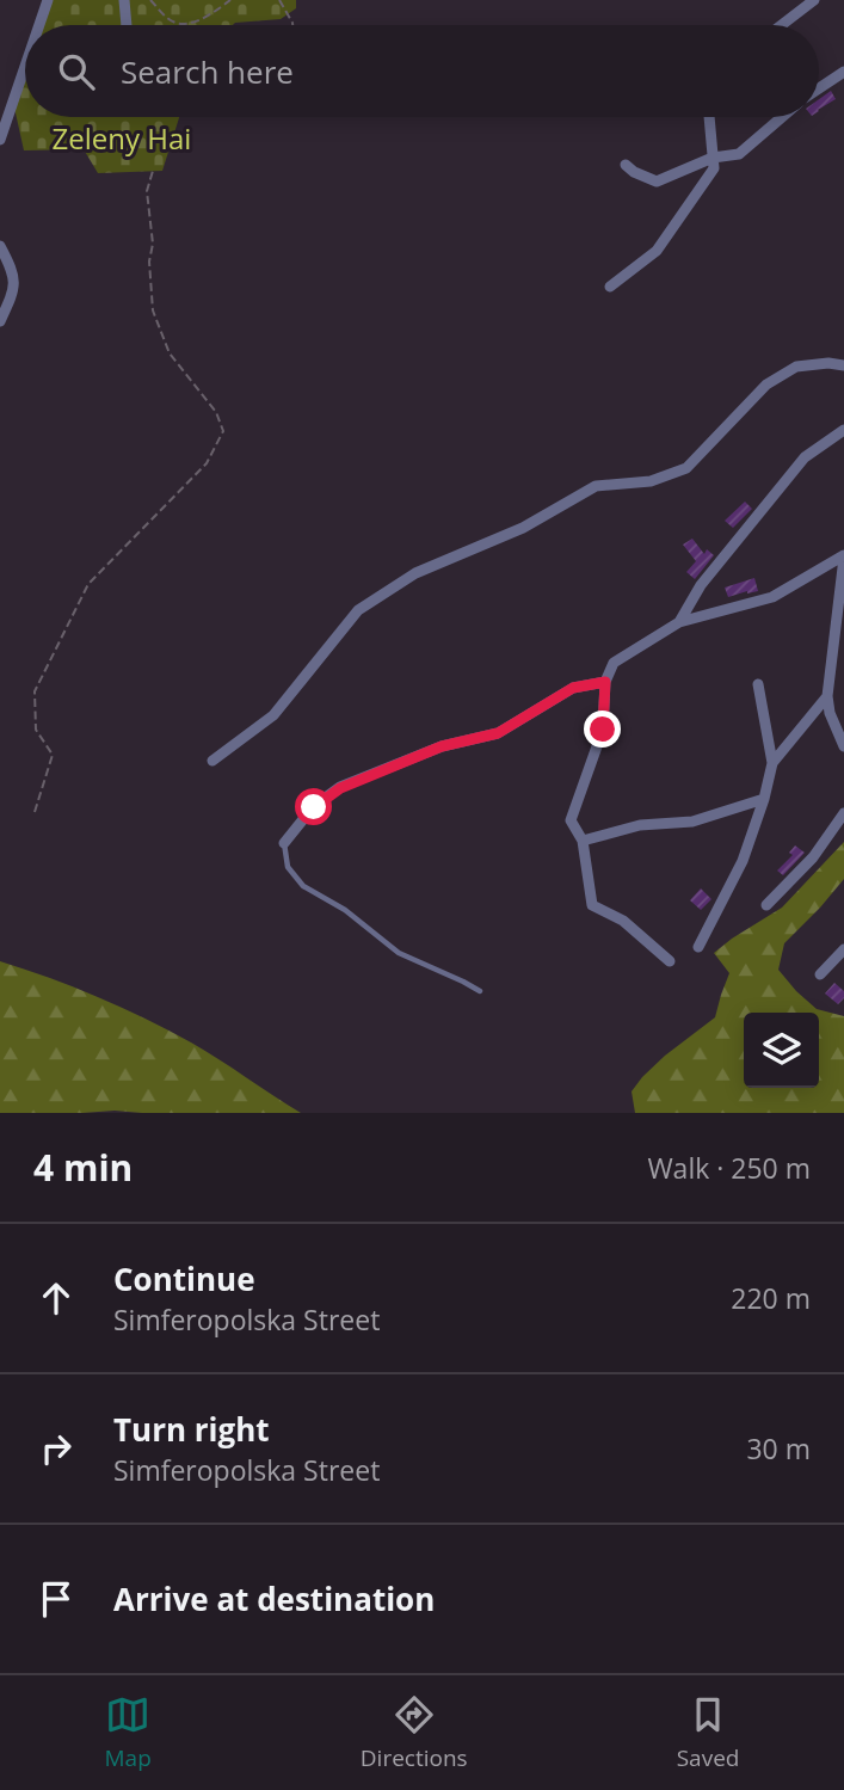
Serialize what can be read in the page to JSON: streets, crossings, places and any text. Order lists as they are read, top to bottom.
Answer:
{
  "parks": ["Zeleny Hai"],
  "page": {
    "search": "Search here",
    "heading": ["4 min", "Walk · 250 m"],
    "list": [
      ["Continue", "Simferopolska Street", "220 m"],
      ["Turn right", "Simferopolska Street", "30 m"],
      "Arrive at destination"
    ],
    "nav": ["Map", "Directions", "Saved"]
  }
}
